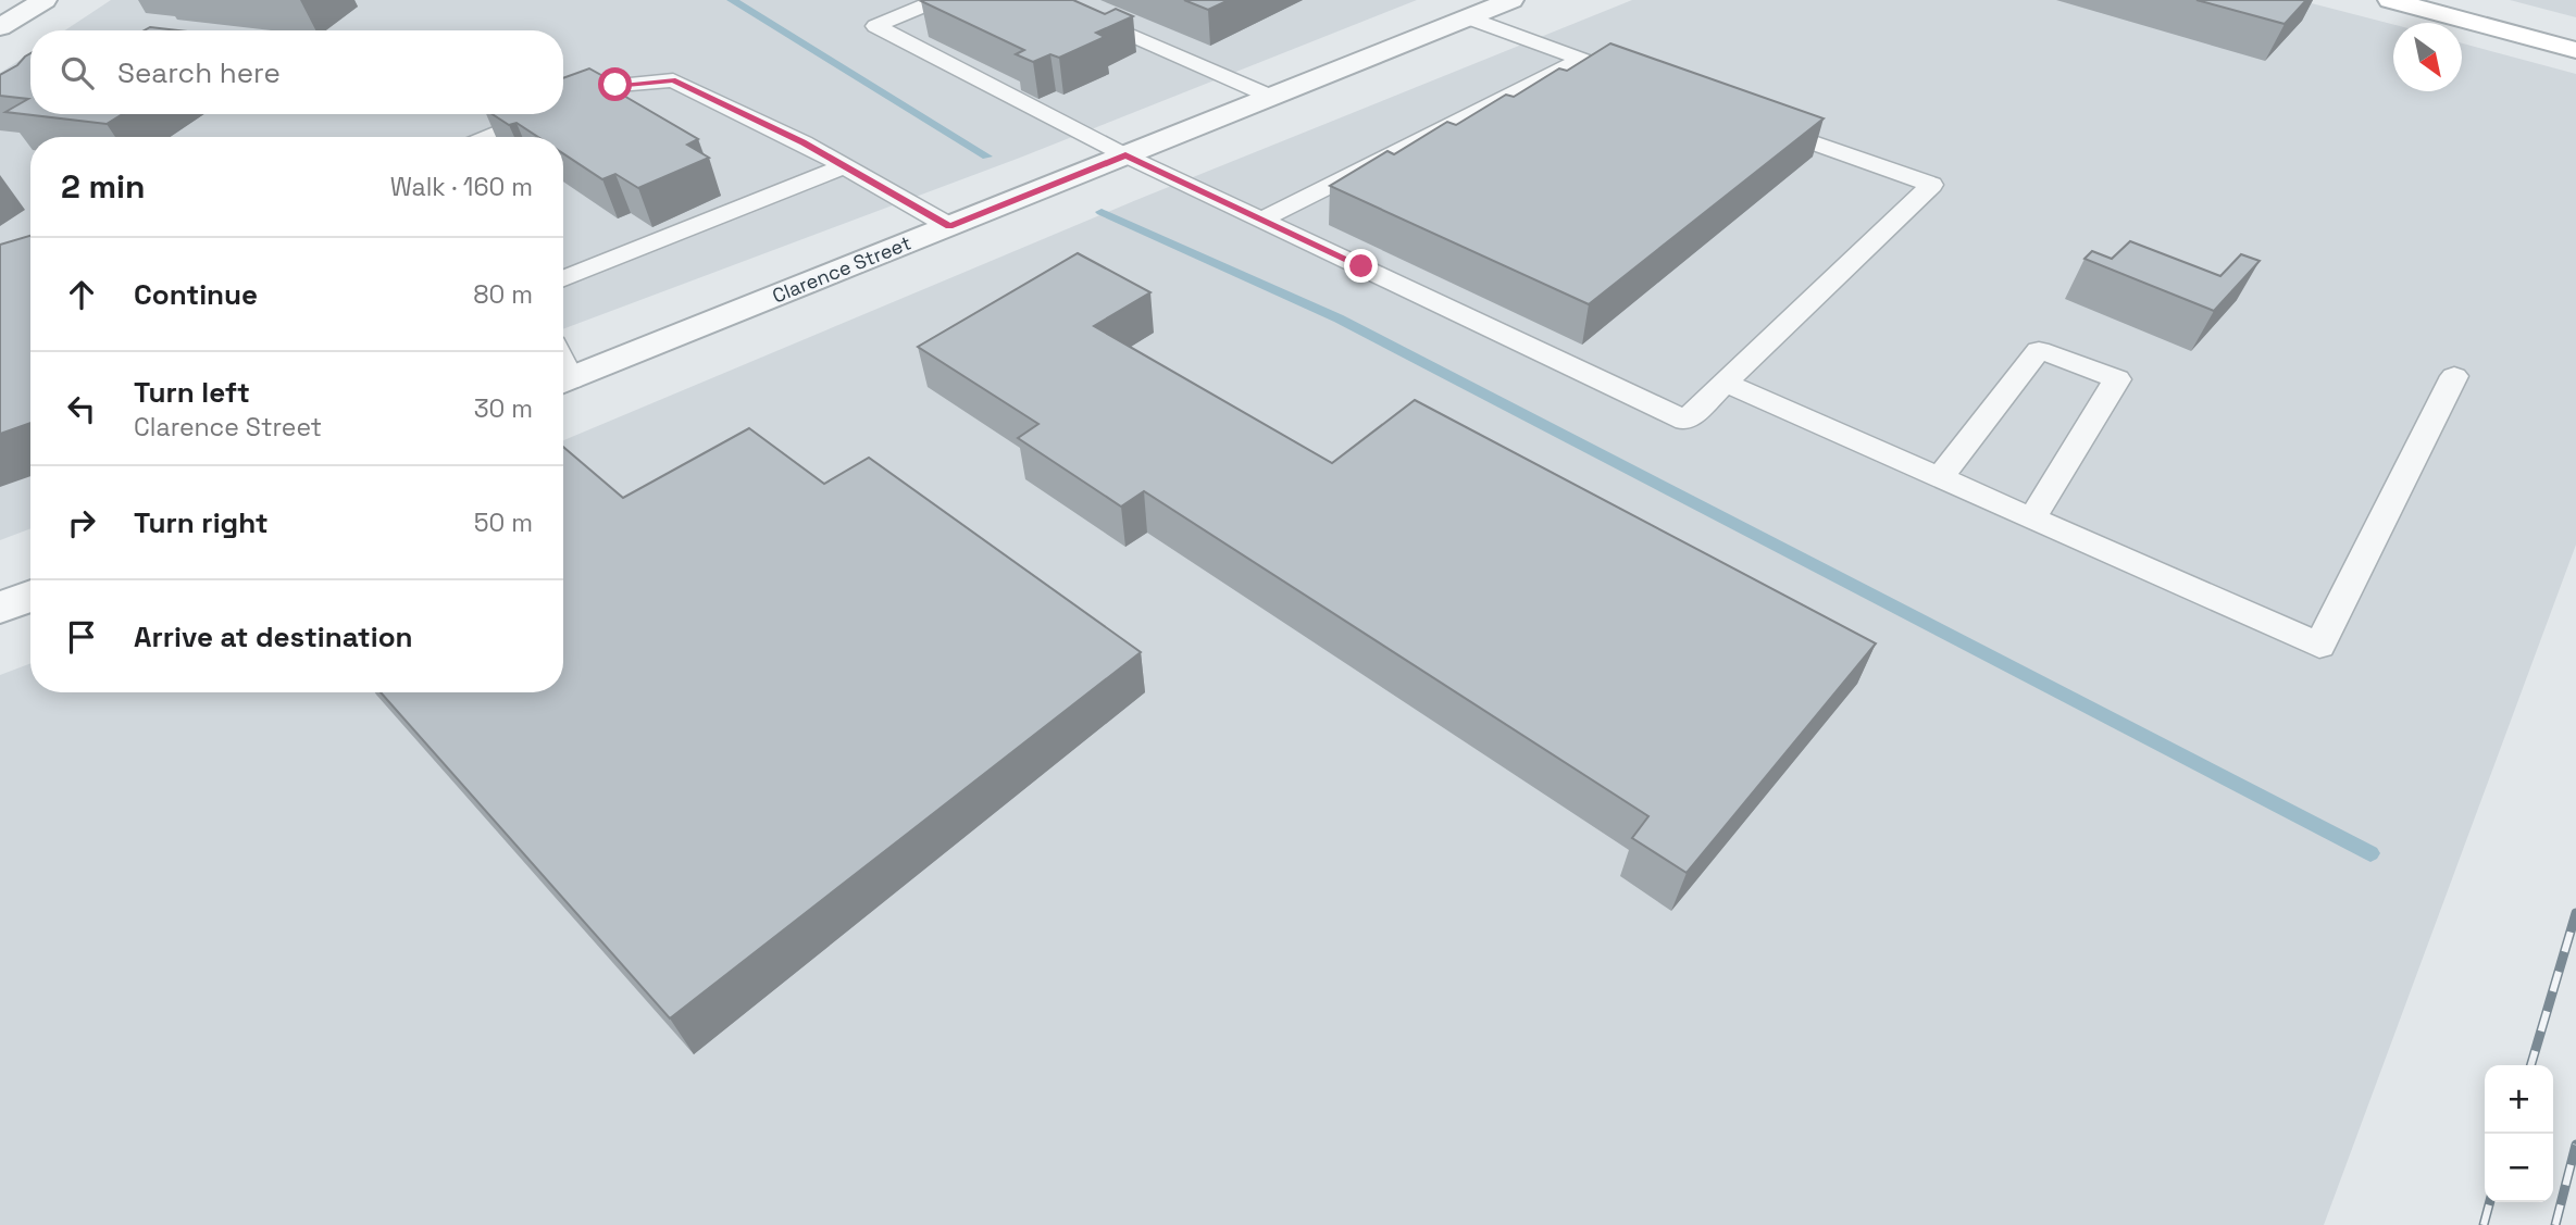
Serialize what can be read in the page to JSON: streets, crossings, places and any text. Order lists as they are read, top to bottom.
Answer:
{
  "streets": {
    "street": ["Clarence Street"]
  },
  "north": "bottom right",
  "page": {
    "search": "Search here",
    "heading": ["2 min", "Walk · 160 m"],
    "list": [
      ["Continue", "80 m"],
      ["Turn left", "Clarence Street", "30 m"],
      ["Turn right", "50 m"],
      "Arrive at destination"
    ],
    "map_buttons": ["+", "−"]
  }
}
